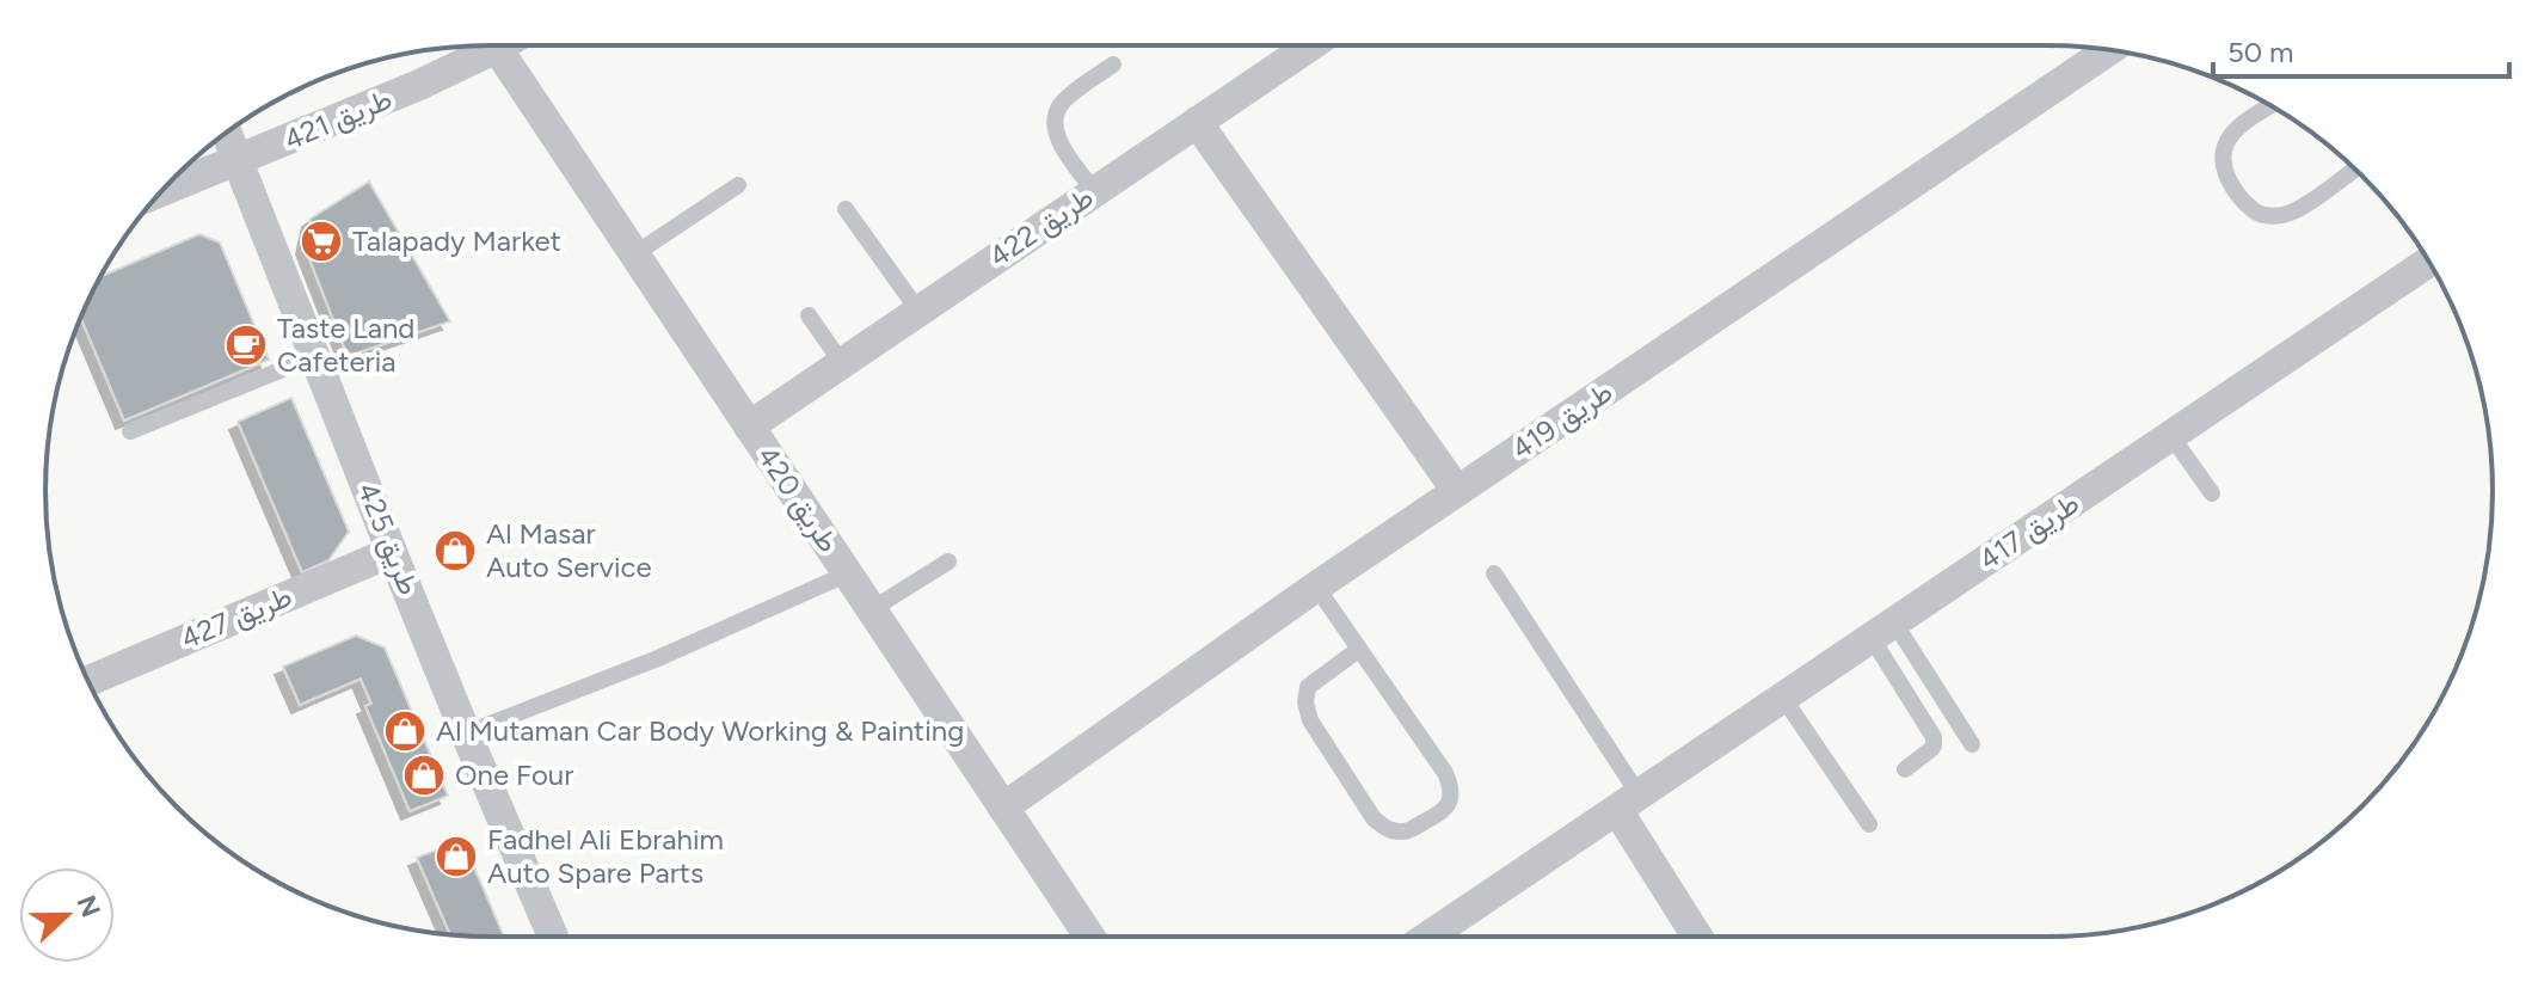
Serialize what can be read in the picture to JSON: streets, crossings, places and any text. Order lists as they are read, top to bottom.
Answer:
{
  "streets": {
    "street": [
      "طريق 421",
      "طريق 422",
      "طريق 419",
      "طريق 420",
      "طريق 417",
      "طريق 425",
      "طريق 427"
    ]
  },
  "crossings": [
    ["طريق 421", "طريق 420"],
    ["طريق 421", "طريق 425"],
    ["طريق 422", "طريق 420"],
    ["طريق 419", "طريق 420"],
    ["طريق 425", "طريق 427"]
  ],
  "places": {
    "supermarket": ["Talapady Market"],
    "cafe": ["Taste Land Cafeteria"],
    "shop": [
      "Al Masar Auto Service",
      "Al Mutaman Car Body Working & Painting",
      "One Four",
      "Fadhel Ali Ebrahim Auto Spare Parts"
    ]
  },
  "scale_bar": "50 m",
  "north": "right"
}
